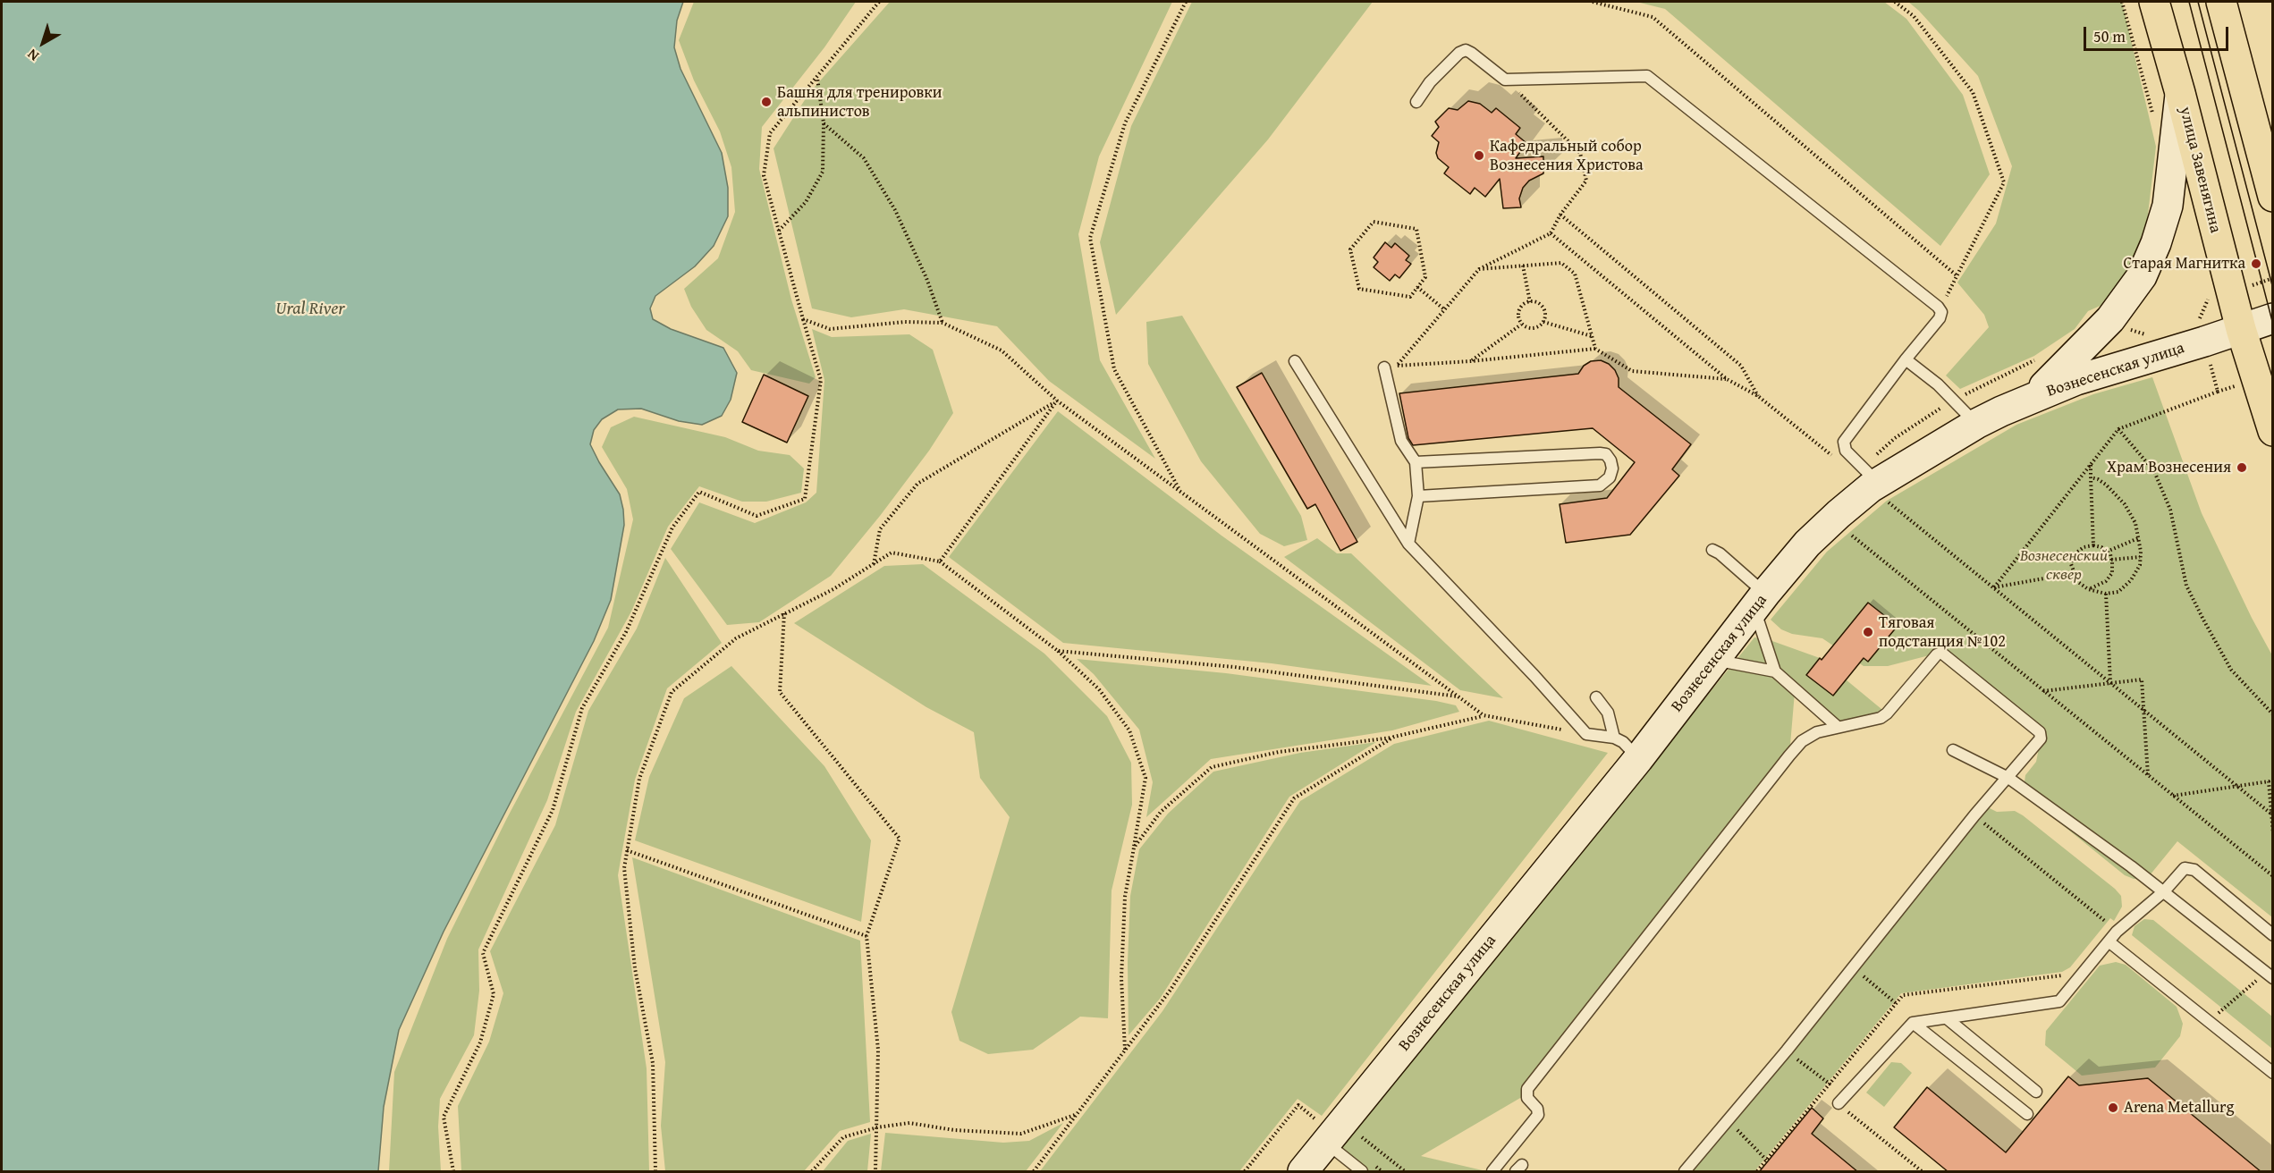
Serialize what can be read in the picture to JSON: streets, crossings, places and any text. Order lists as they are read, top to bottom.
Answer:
{
  "streets": {
    "main road": ["улица Завенягина", "Вознесенская улица"]
  },
  "crossings": [
    ["улица Завенягина", "Вознесенская улица"]
  ],
  "water": ["Ural River"],
  "parks": ["Вознесенский cквер"],
  "places": [
    "Башня для тренировки альпинистов",
    "Кафедральный собор Вознесения Христова",
    "Старая Магнитка",
    "Храм Вознесения",
    "Тяговая подстанция №102",
    "Arena Metallurg"
  ],
  "scale_bar": "50 m",
  "north": "bottom left"
}
